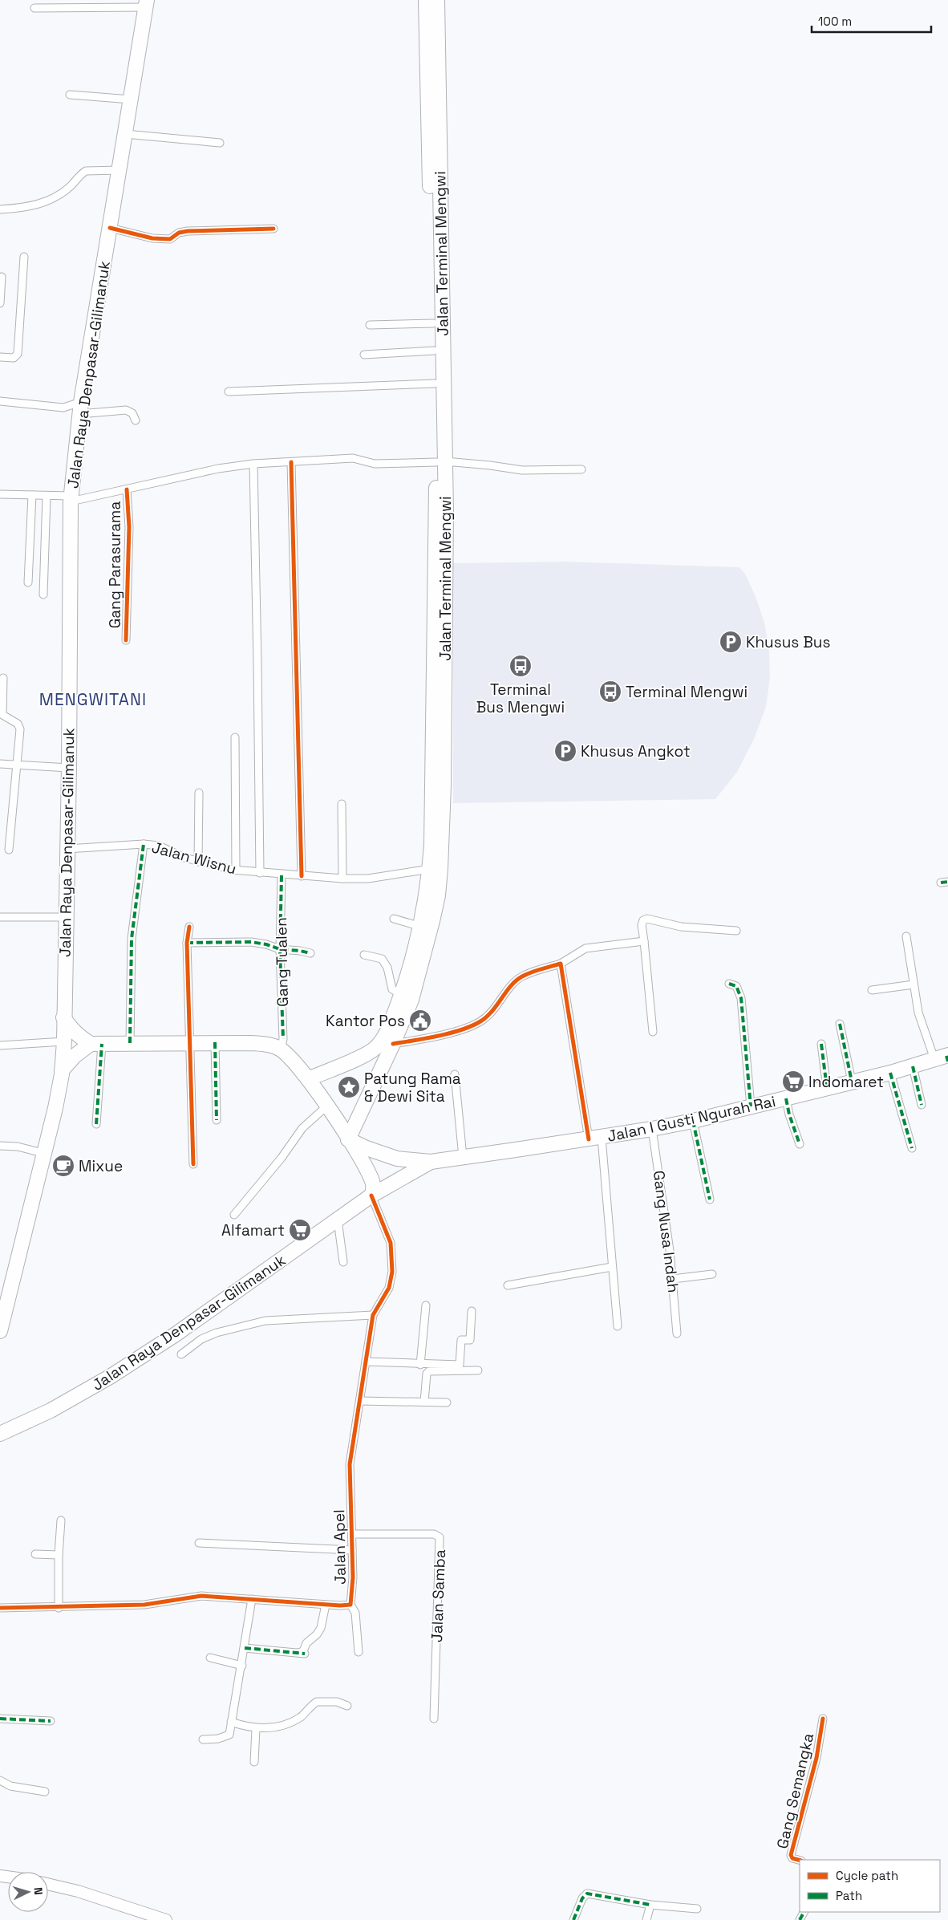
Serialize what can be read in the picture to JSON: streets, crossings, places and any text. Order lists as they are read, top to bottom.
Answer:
{
  "streets": {
    "highway": ["Jalan Terminal Mengwi", "Jalan Raya Denpasar-Gilimanuk", "Jalan I Gusti Ngurah Rai"],
    "street": [
      "Gang Parasurama",
      "Jalan Wisnu",
      "Gang Tualen",
      "Gang Nusa Indah",
      "Jalan Apel",
      "Jalan Samba",
      "Gang Semangka"
    ]
  },
  "crossings": [
    ["Jalan Terminal Mengwi", "Jalan Wisnu"],
    ["Jalan Raya Denpasar-Gilimanuk", "Jalan Wisnu"],
    ["Jalan Raya Denpasar-Gilimanuk", "Jalan I Gusti Ngurah Rai"],
    ["Jalan Raya Denpasar-Gilimanuk", "Jalan Apel"],
    ["Jalan Wisnu", "Gang Tualen"],
    ["Jalan I Gusti Ngurah Rai", "Gang Nusa Indah"],
    ["Jalan Apel", "Jalan Samba"]
  ],
  "districts": ["MENGWITANI"],
  "places": {
    "parking": ["Khusus Bus", "Khusus Angkot"],
    "bus stop": ["Terminal Bus Mengwi", "Terminal Mengwi"],
    "public building": ["Kantor Pos"],
    "supermarket": ["Indomaret", "Alfamart"],
    "place": ["Patung Rama & Dewi Sita"],
    "cafe": ["Mixue"]
  },
  "legend": ["Cycle path", "Path"],
  "scale_bar": "100 m",
  "north": "right"
}
